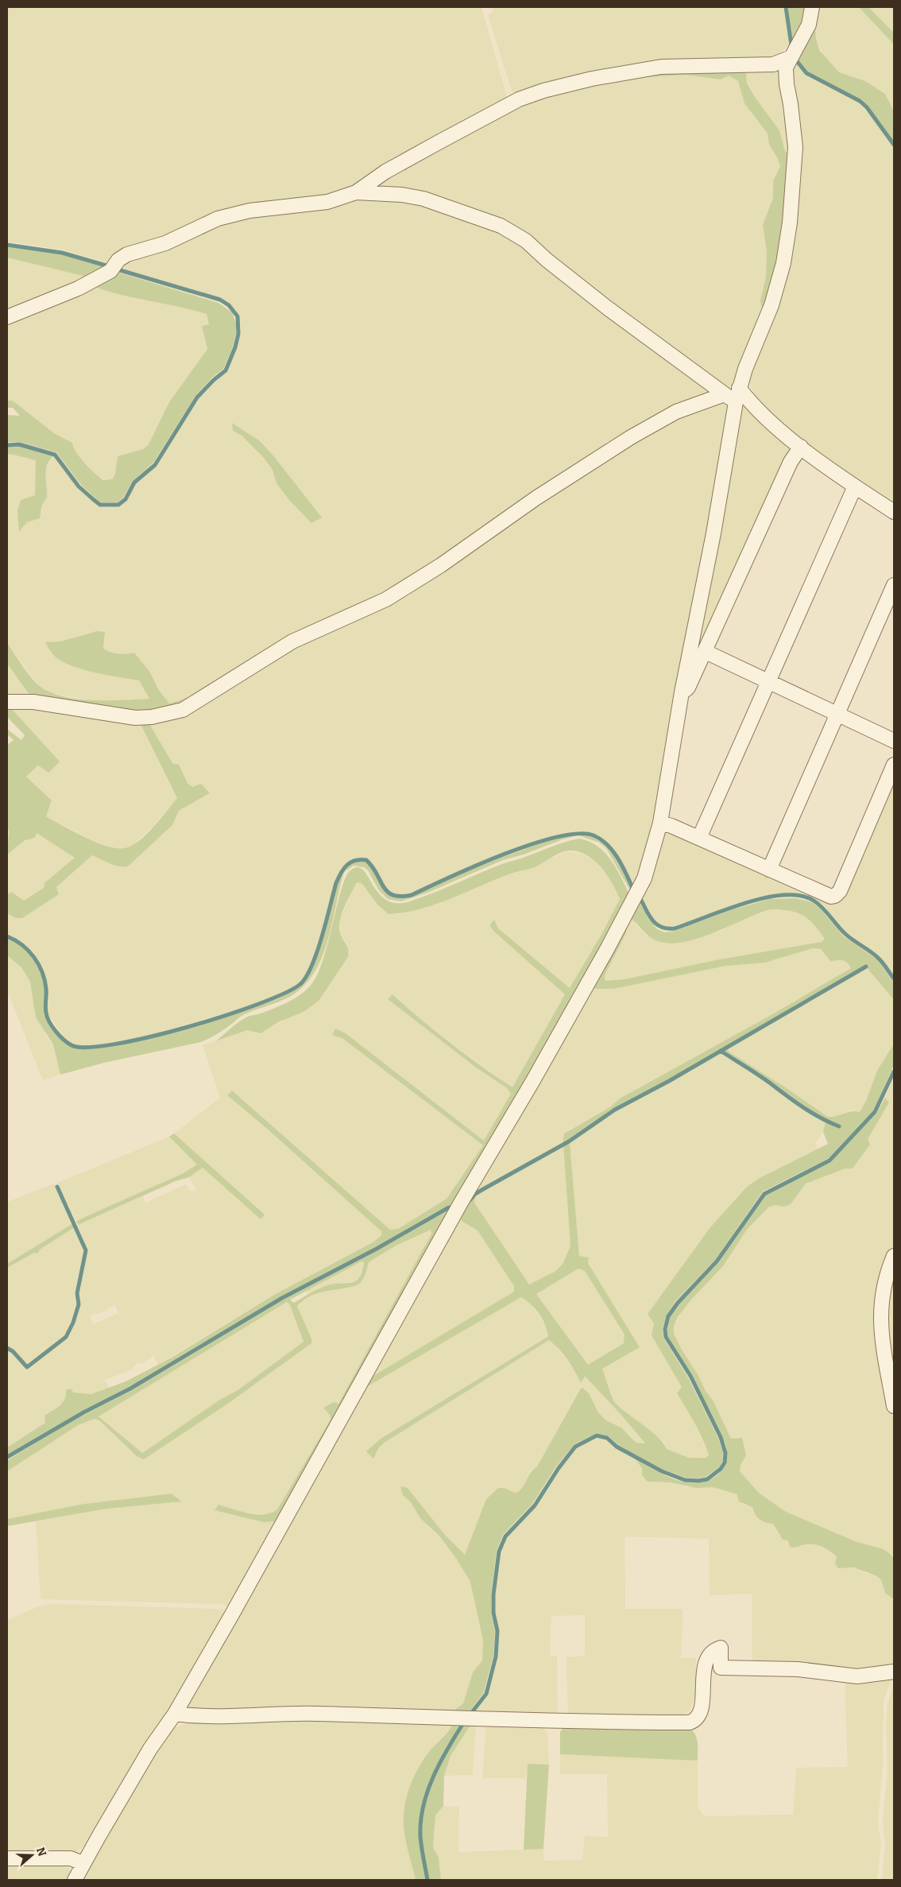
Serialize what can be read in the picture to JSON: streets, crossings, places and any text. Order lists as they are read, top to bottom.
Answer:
{
  "north": "right"
}
